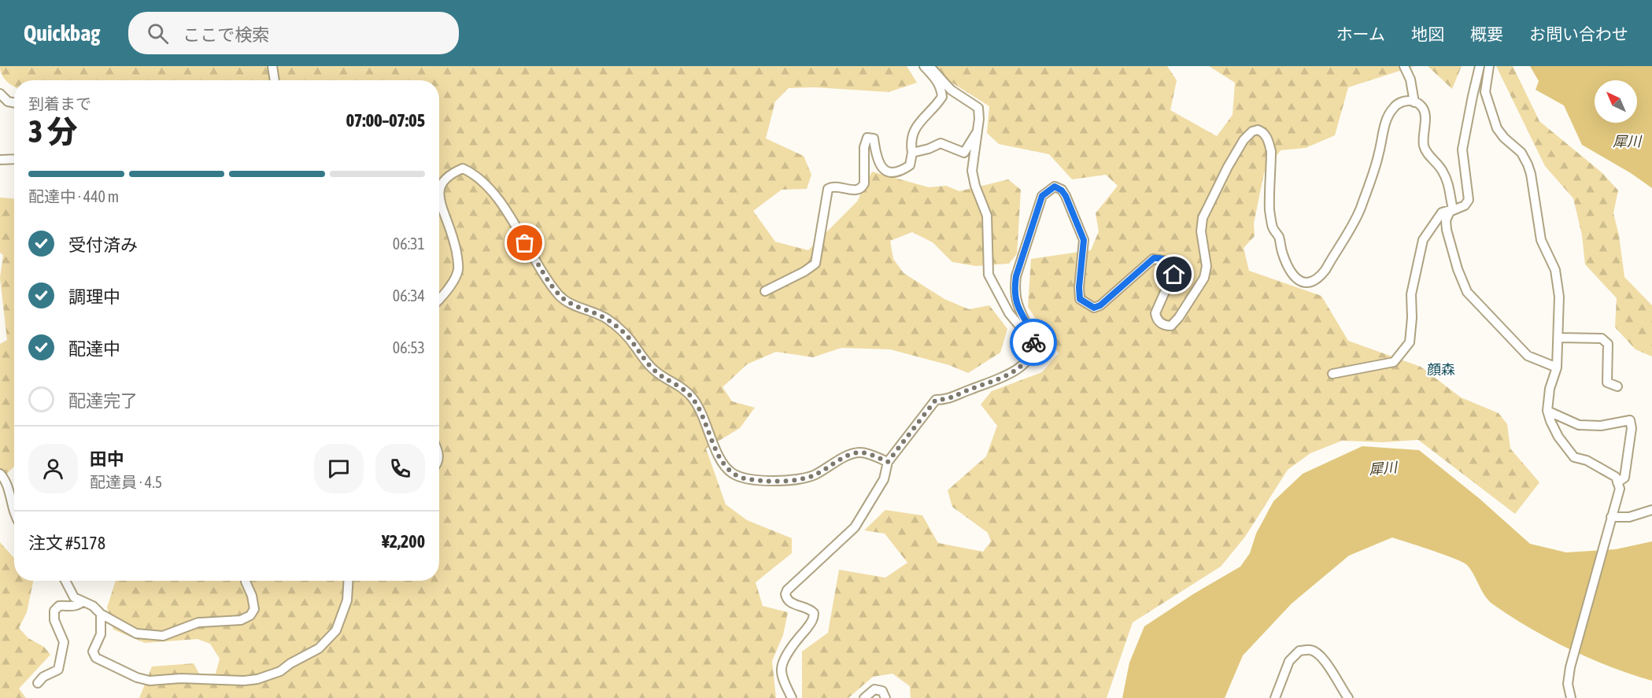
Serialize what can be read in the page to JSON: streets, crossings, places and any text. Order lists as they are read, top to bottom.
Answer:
{
  "districts": ["顔森"],
  "water": ["犀川"],
  "north": "top left",
  "page": {
    "header": "Quickbag",
    "search": "ここで検索",
    "nav": [
      "ホーム",
      "地図",
      "概要",
      "お問い合わせ"
    ],
    "heading": ["3 分", "到着まで", "07:00–07:05"],
    "panel": [
      "田中",
      "配達員 · 4.5",
      "注文 #5178",
      "¥2,200"
    ],
    "bar": "配達中 · 440 m",
    "list": [
      ["受付済み", "06:31"],
      ["調理中", "06:34"],
      ["配達中", "06:53"],
      "配達完了"
    ]
  }
}
